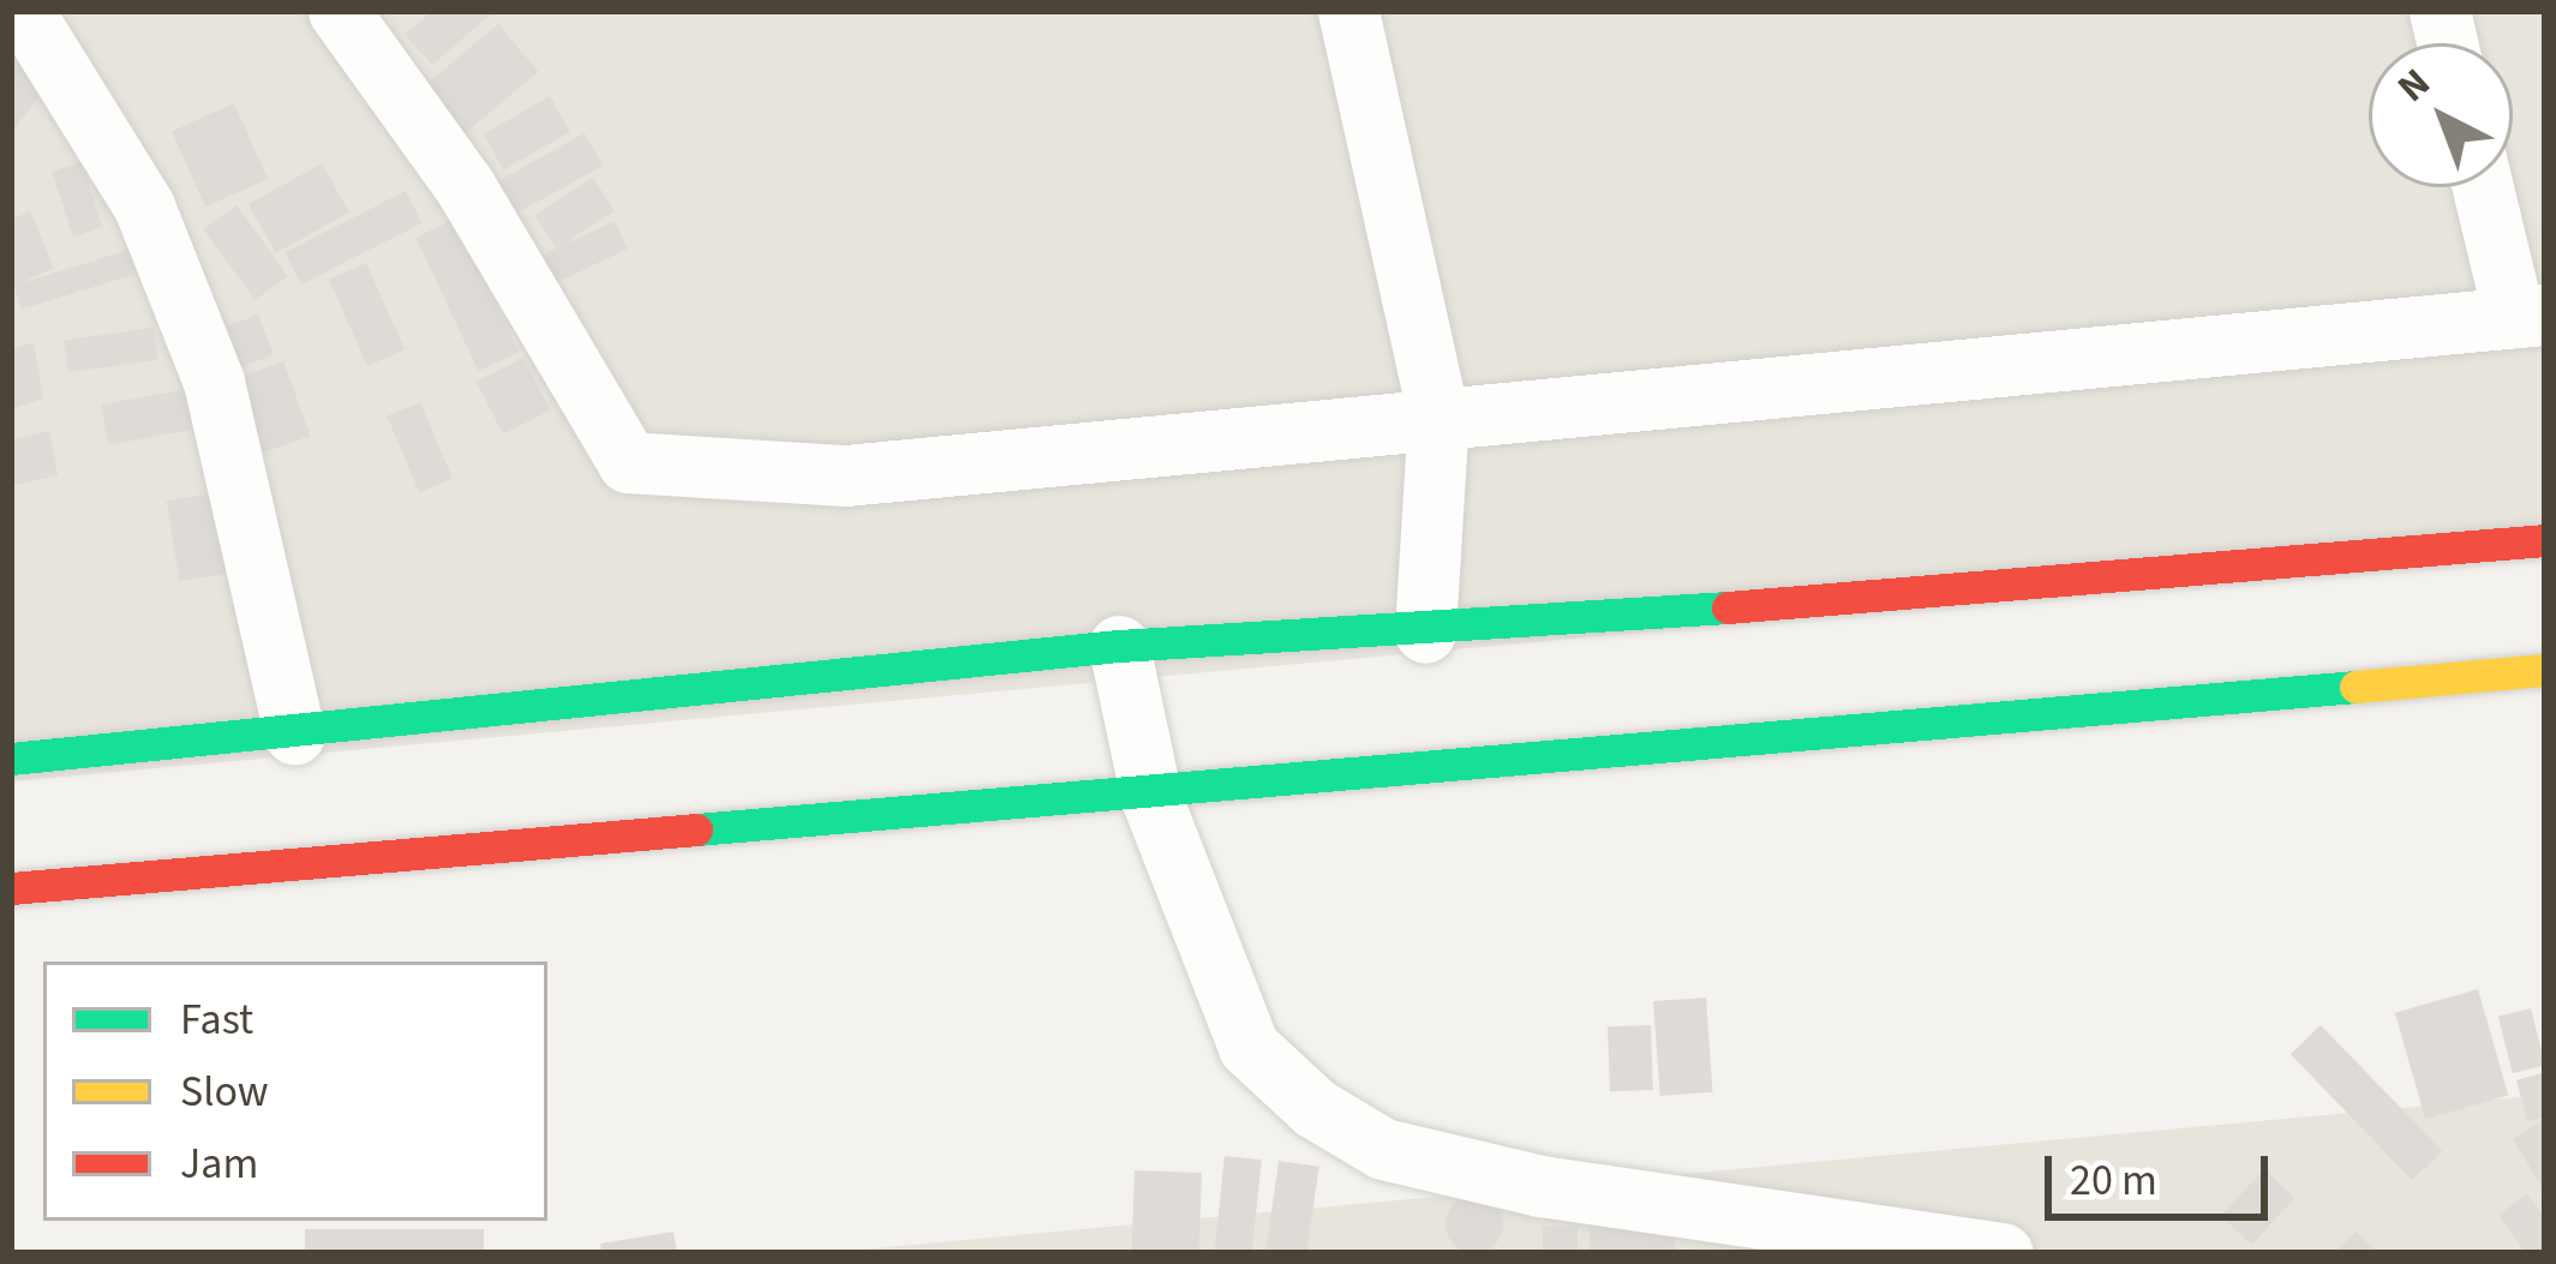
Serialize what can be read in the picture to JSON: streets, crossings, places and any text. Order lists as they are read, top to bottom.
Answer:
{
  "legend": ["Fast", "Slow", "Jam"],
  "scale_bar": "20 m",
  "north": "top left"
}
